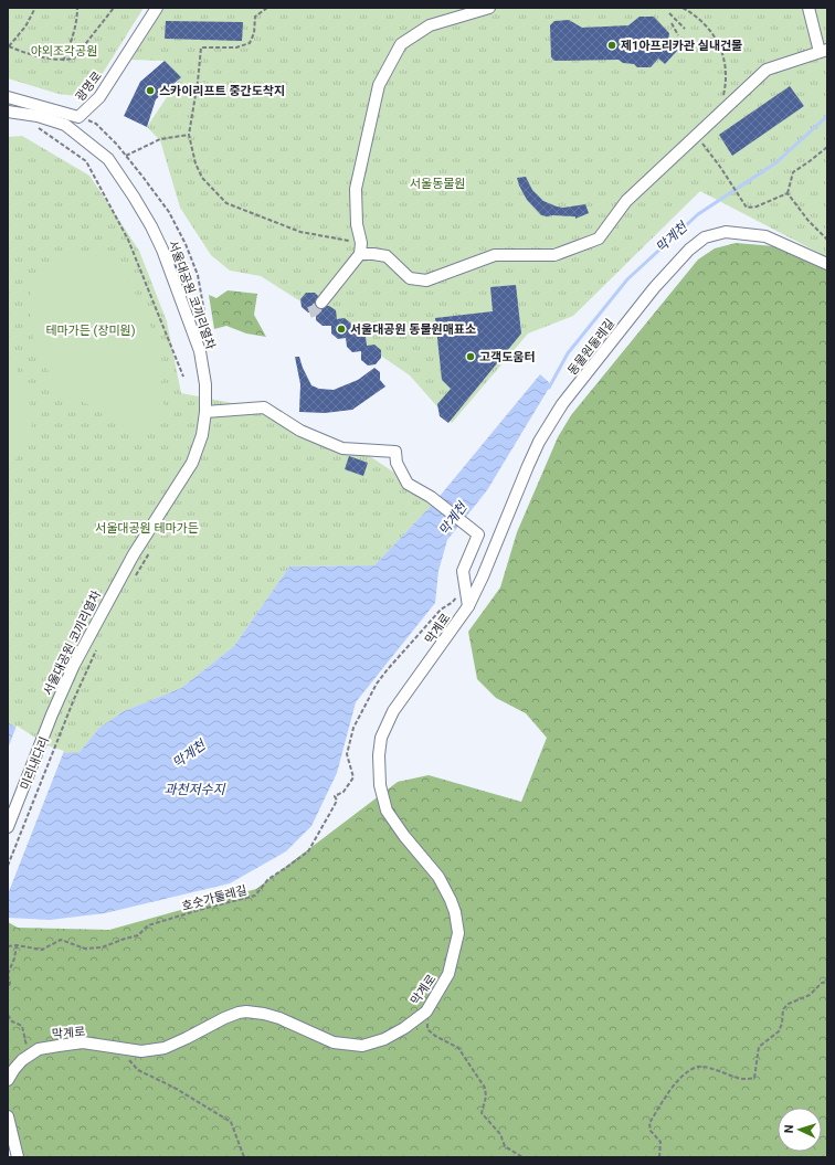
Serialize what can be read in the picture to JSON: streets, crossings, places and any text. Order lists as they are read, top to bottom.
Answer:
{
  "streets": {
    "street": [
      "광명로",
      "서울대공원 코끼리열차",
      "동물원둘레길",
      "막계로",
      "미리내다리"
    ],
    "path": ["호숫가둘레길"]
  },
  "crossings": [
    ["서울대공원 코끼리열차", "미리내다리"],
    ["동물원둘레길", "막계로"]
  ],
  "water": ["막계천", "과천저수지"],
  "parks": [
    "야외조각공원",
    "서울동물원",
    "테마가든 (장미원)",
    "서울대공원 테마가든"
  ],
  "places": [
    "제1아프리카관 실내건물",
    "스카이리프트 중간도착지",
    "서울대공원 동물원매표소",
    "고객도움터"
  ],
  "north": "left"
}
